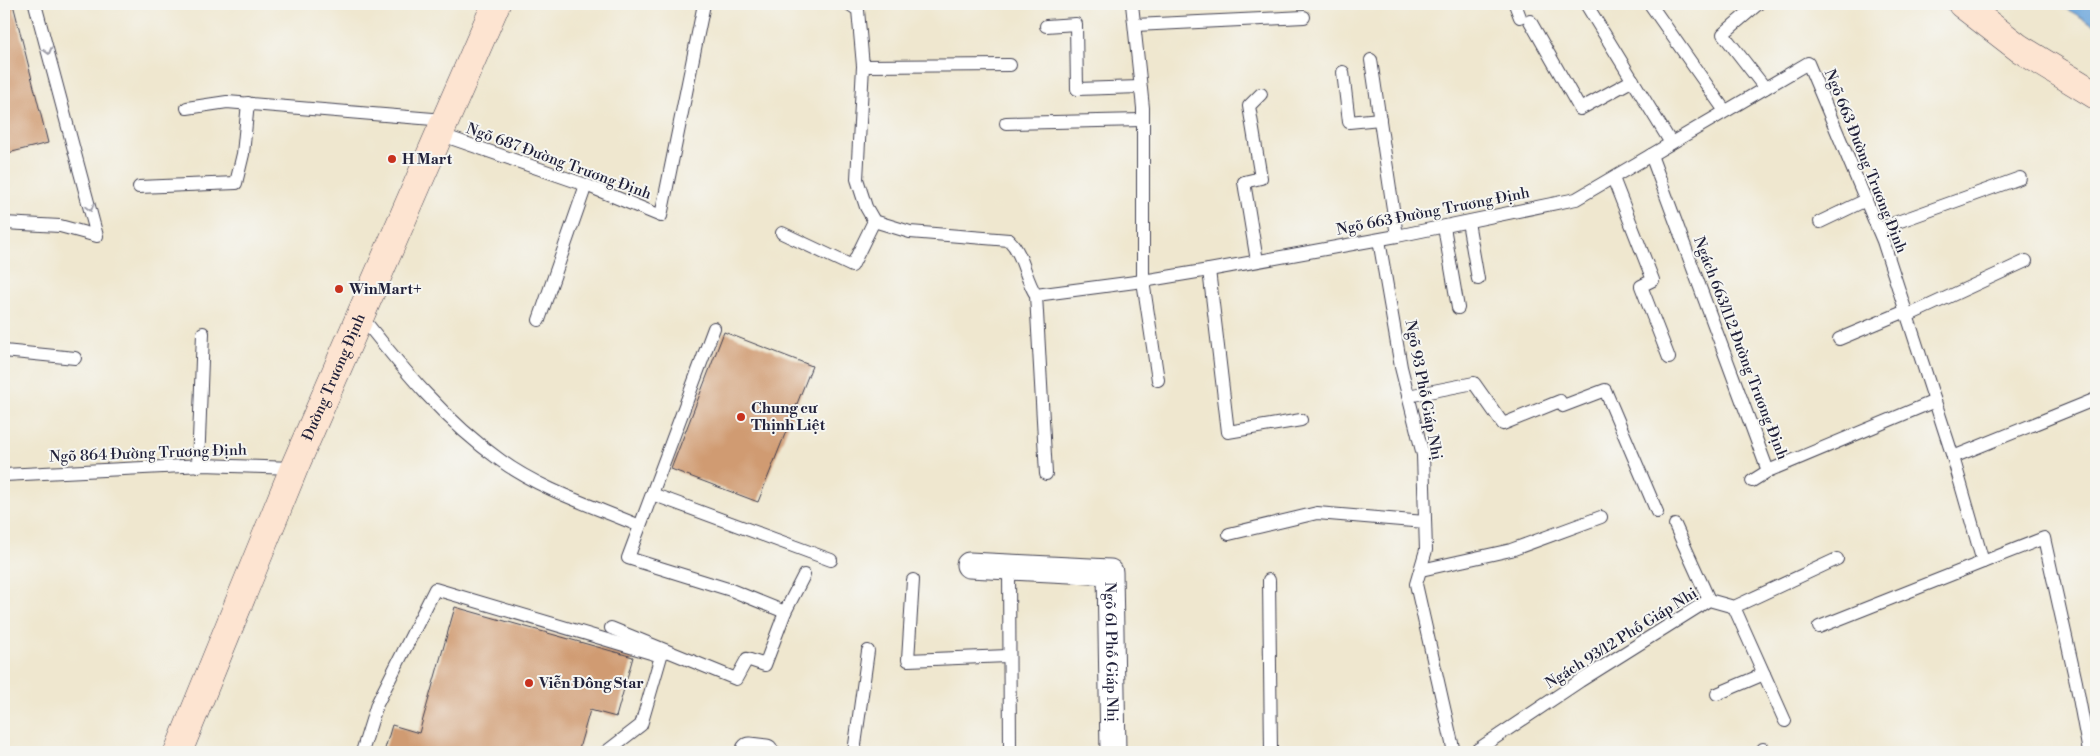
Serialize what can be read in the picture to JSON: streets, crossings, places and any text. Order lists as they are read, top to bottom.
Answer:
{
  "streets": {
    "main road": ["Đường Trương Định"],
    "street": ["Ngõ 61 Phố Giáp Nhị"],
    "lane": [
      "Ngõ 687 Đường Trương Định",
      "Ngõ 663 Đường Trương Định",
      "Ngách 663/112 Đường Trương Định",
      "Ngõ 93 Phố Giáp Nhị",
      "Ngõ 864 Đường Trương Định",
      "Ngách 93/12 Phố Giáp Nhị"
    ]
  },
  "crossings": [
    ["Ngõ 687 Đường Trương Định", "Đường Trương Định"],
    ["Ngõ 663 Đường Trương Định", "Ngách 663/112 Đường Trương Định"],
    ["Ngõ 663 Đường Trương Định", "Ngõ 93 Phố Giáp Nhị"],
    ["Đường Trương Định", "Ngõ 864 Đường Trương Định"]
  ],
  "places": [
    "H Mart",
    "WinMart+",
    "Chung cư Thịnh Liệt",
    "Viễn Đông Star"
  ]
}
